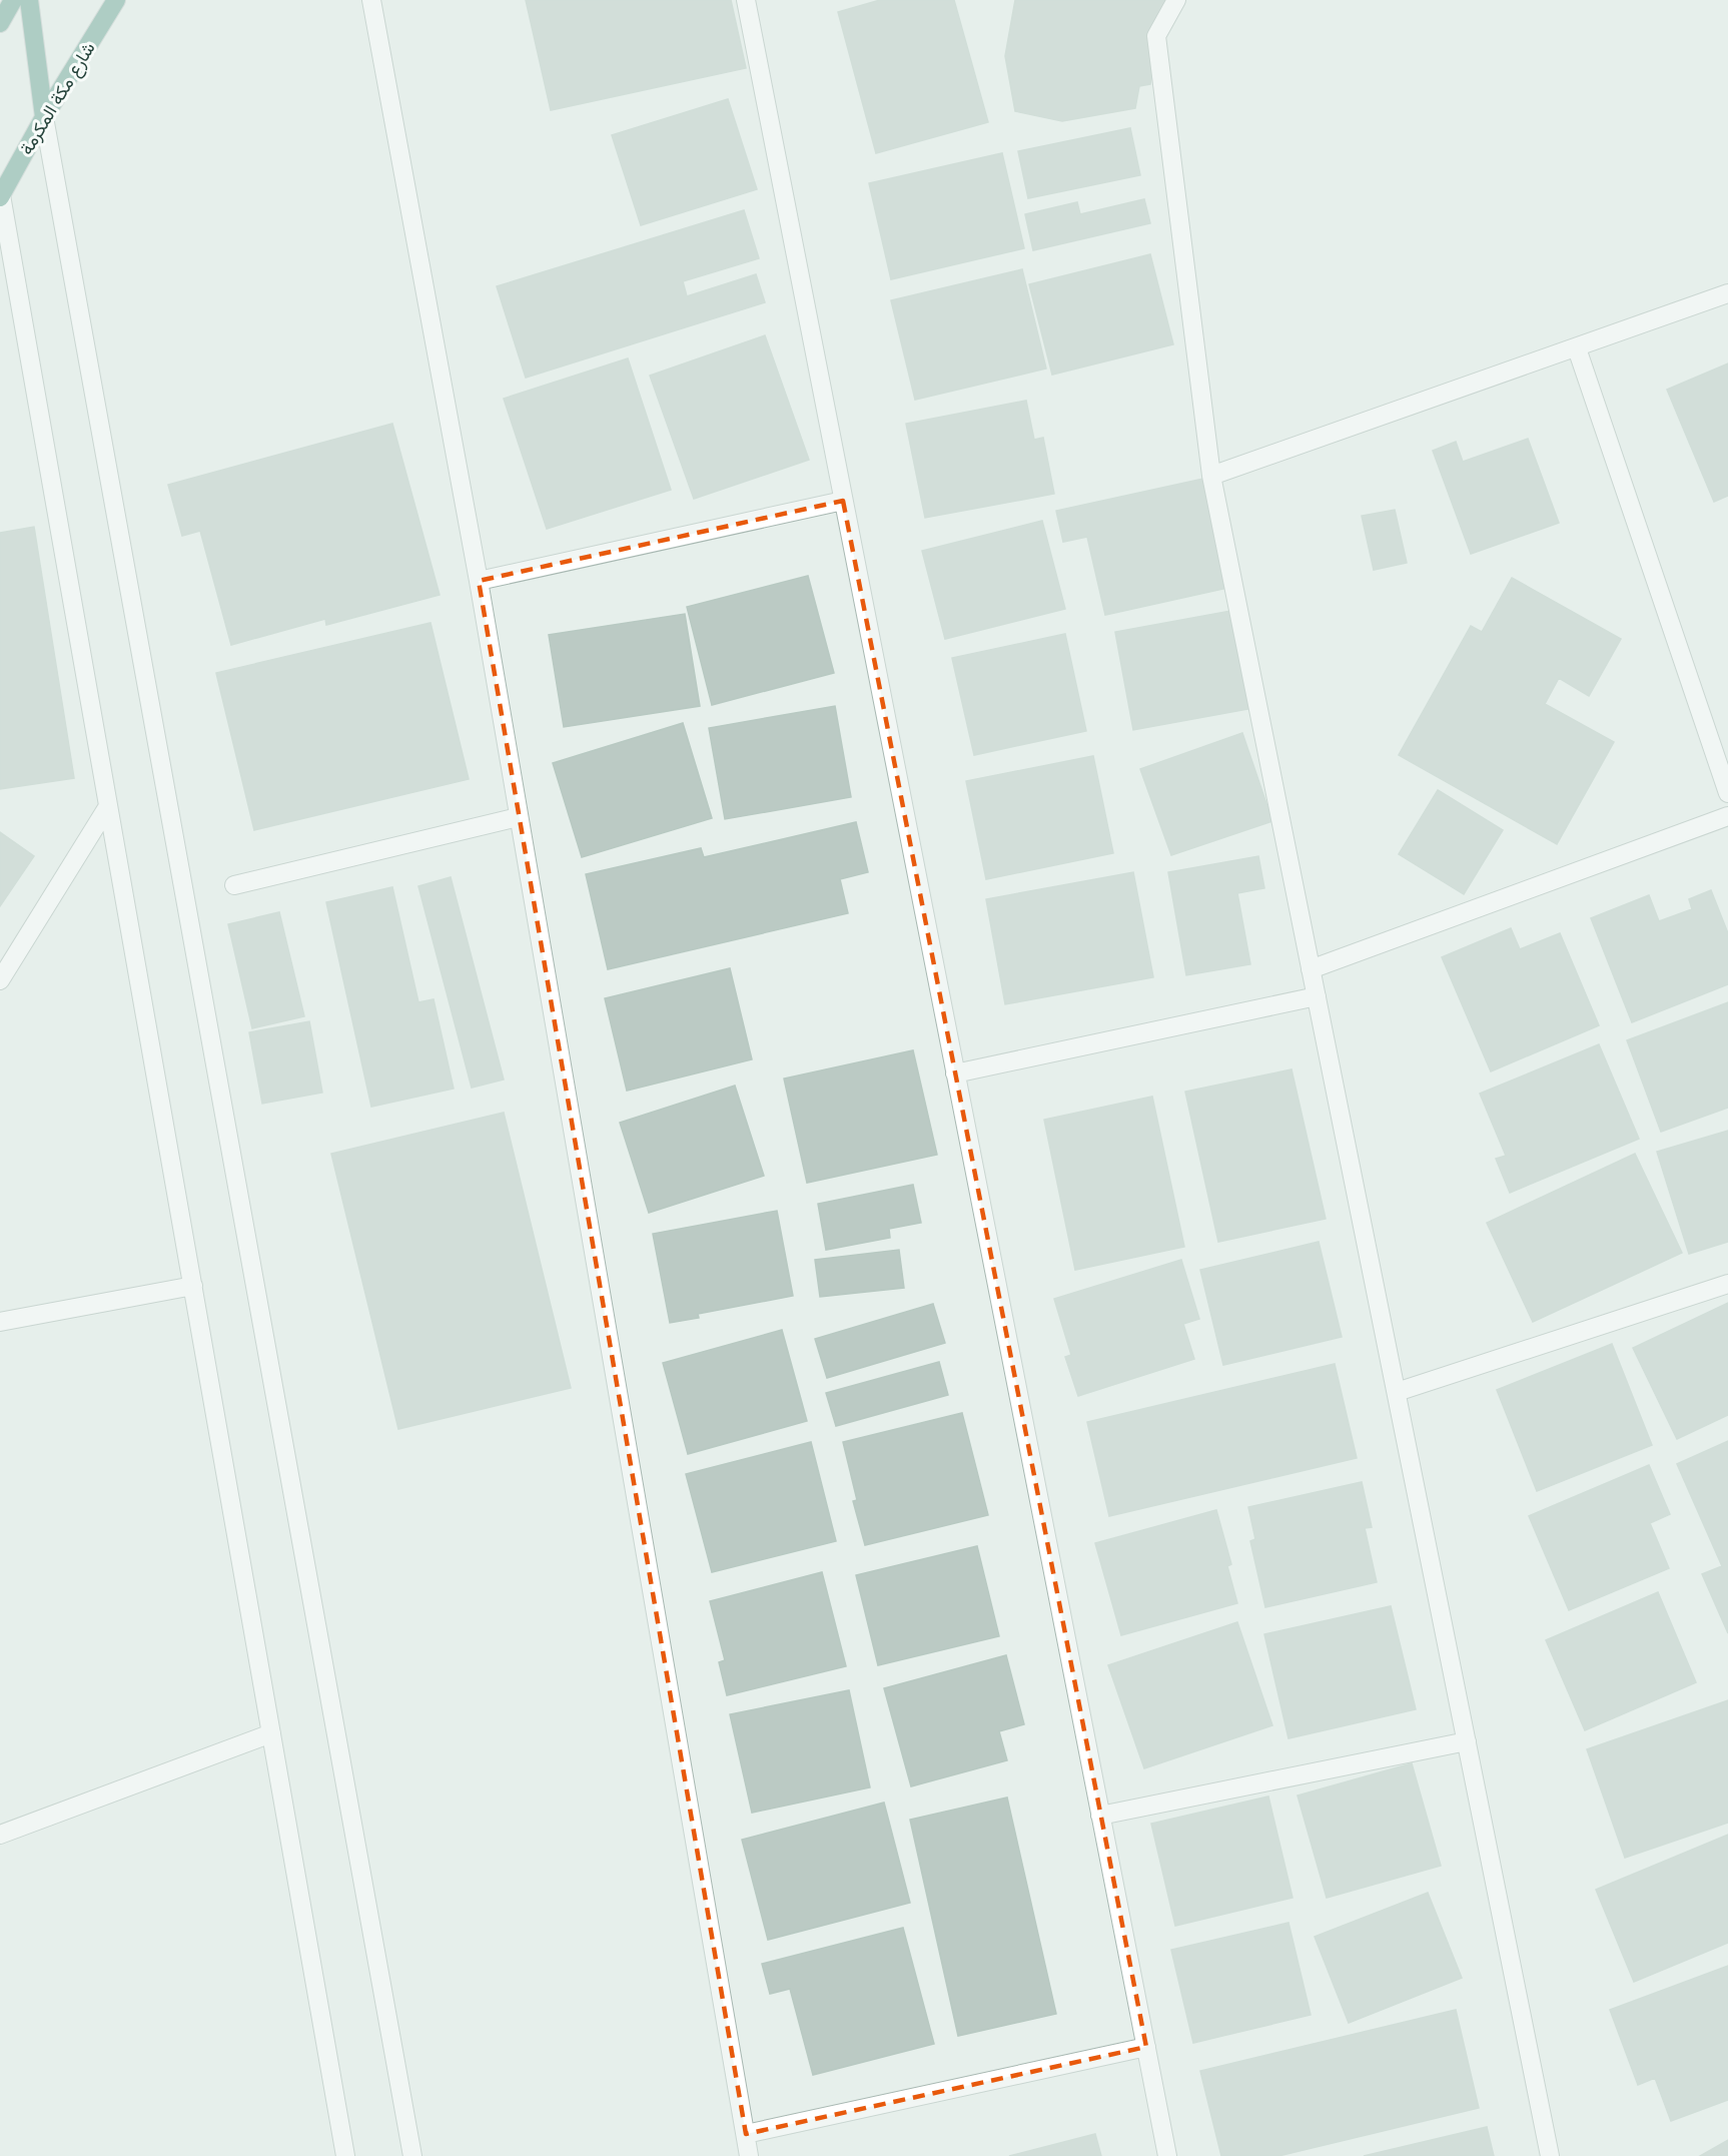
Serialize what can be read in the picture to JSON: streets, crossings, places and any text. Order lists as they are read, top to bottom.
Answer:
{
  "streets": {
    "main road": ["شارع مكة المكرمة"]
  }
}
